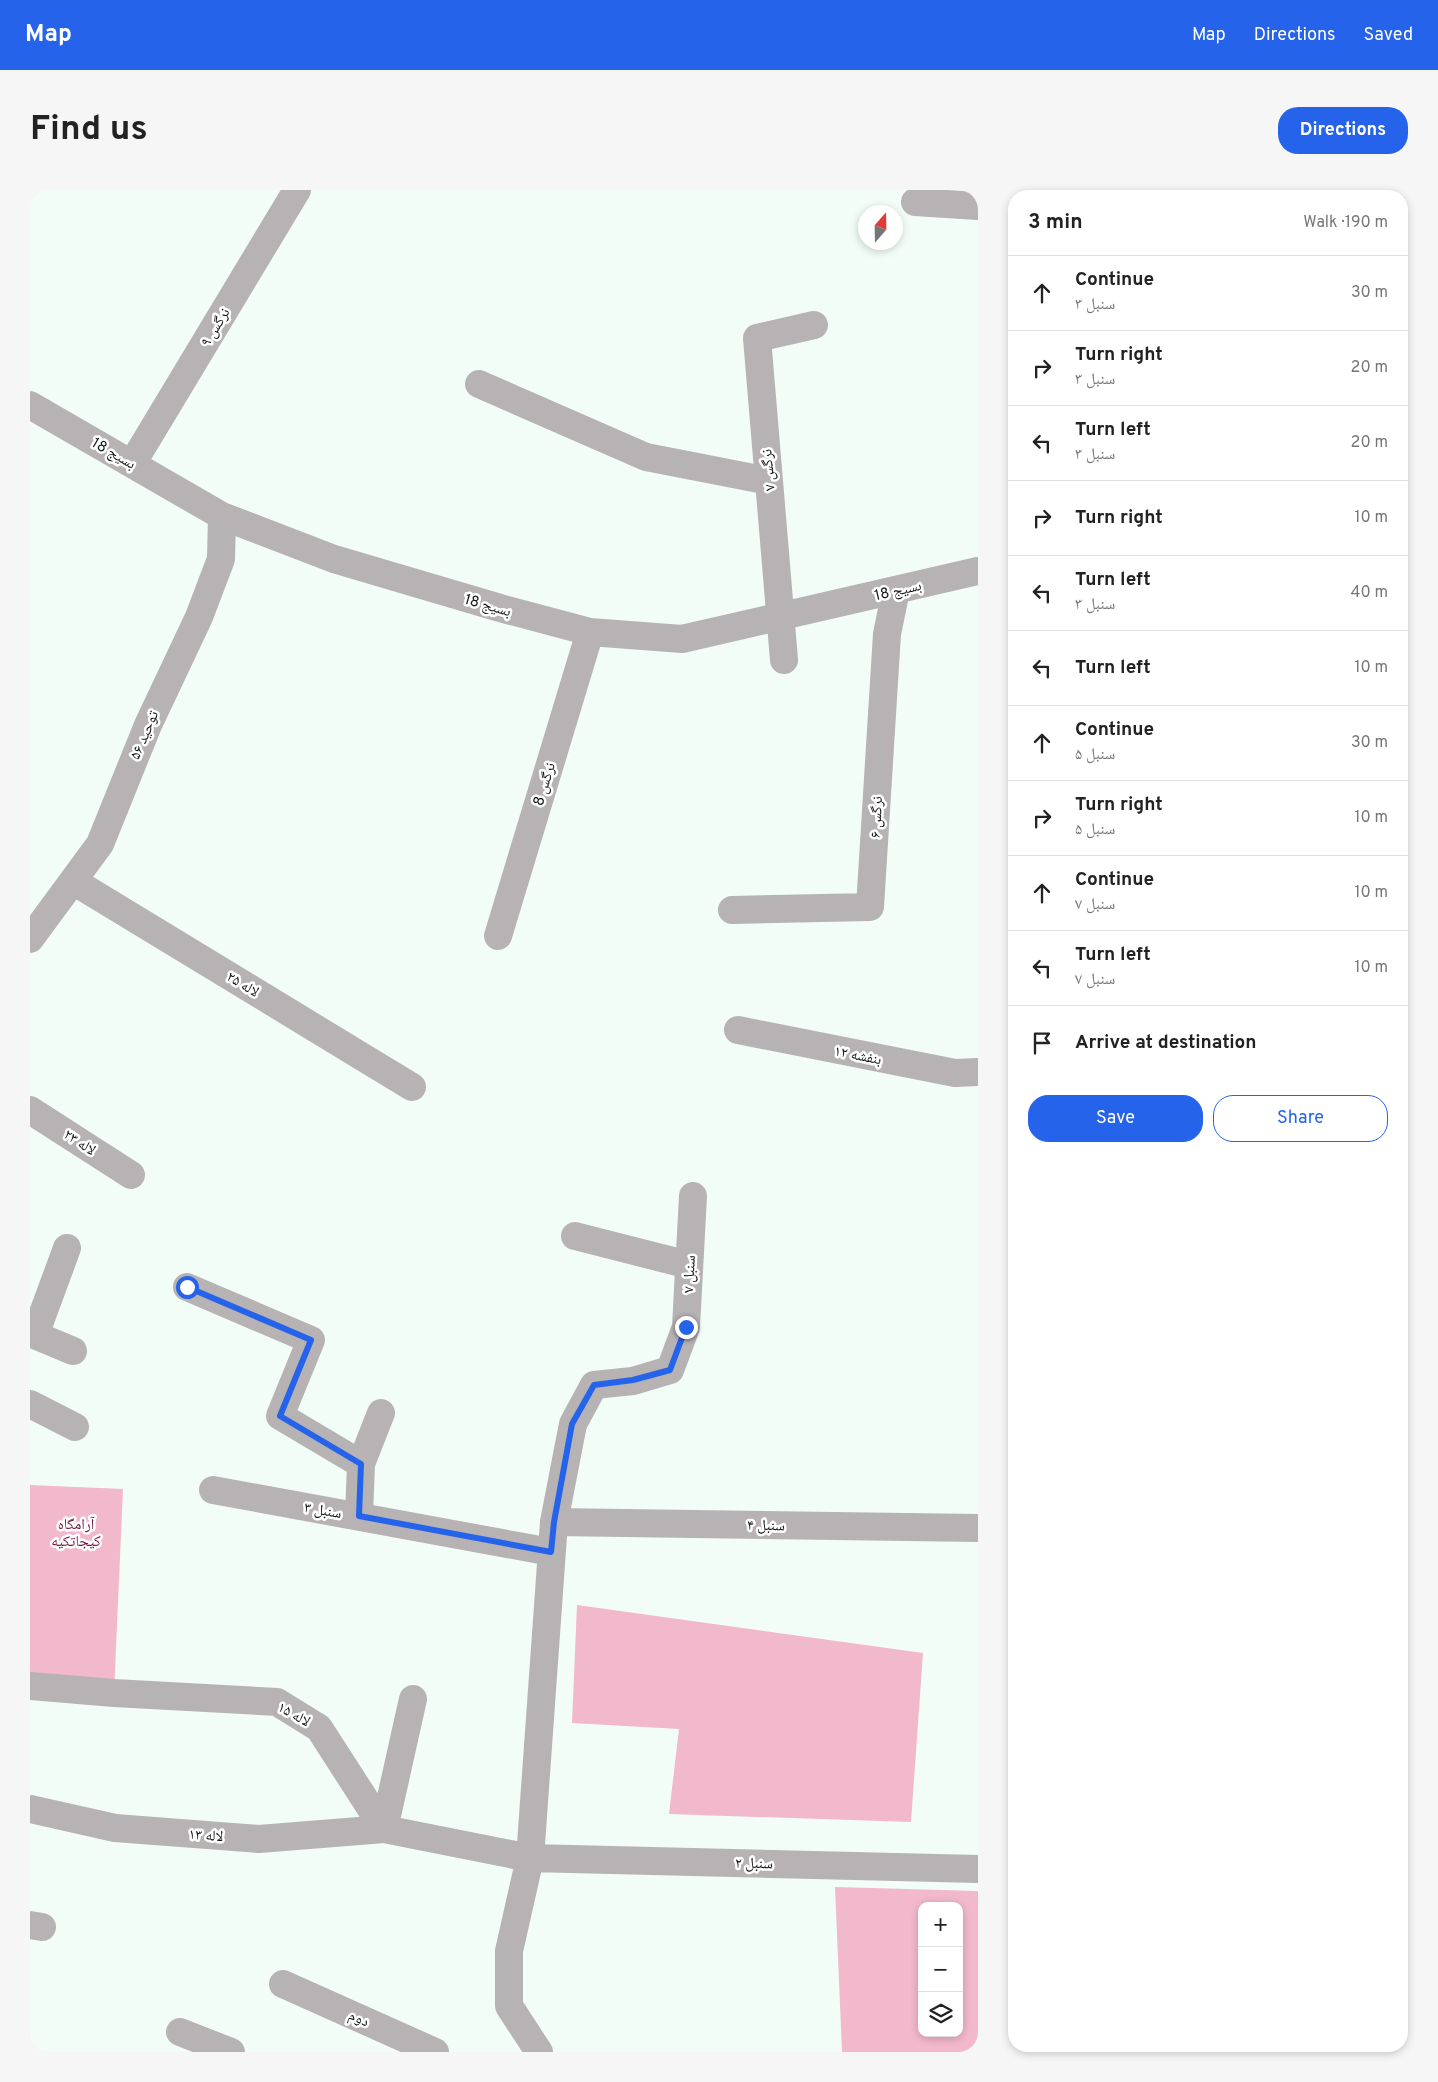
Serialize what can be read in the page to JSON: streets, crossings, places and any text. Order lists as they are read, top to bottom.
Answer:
{
  "streets": {
    "street": [
      "نرگس ۹",
      "بسیج 18",
      "نرگس ۷",
      "توحید ۵۶",
      "نرگس 8",
      "نرگس ۶",
      "لاله ۲۵",
      "بنفشه ۱۲",
      "لاله ۲۳",
      "سنبل ۷",
      "سنبل ۳",
      "سنبل ۴",
      "لاله ۱۵",
      "لاله ۱۳",
      "سنبل ۲",
      "دوم"
    ]
  },
  "crossings": [
    ["نرگس ۹", "بسیج 18"],
    ["بسیج 18", "نرگس ۷"],
    ["بسیج 18", "توحید ۵۶"],
    ["بسیج 18", "نرگس 8"],
    ["بسیج 18", "نرگس ۶"],
    ["توحید ۵۶", "لاله ۲۵"],
    ["سنبل ۷", "سنبل ۴"],
    ["لاله ۱۵", "لاله ۱۳"]
  ],
  "parks": ["آرامگاه کیجاتکیه"],
  "north": "top",
  "page": {
    "header": "Map",
    "nav": ["Map", "Directions", "Saved"],
    "buttons": [
      "Directions",
      ["Save", "Share"]
    ],
    "title": "Find us",
    "heading": ["3 min", "Walk · 190 m"],
    "list": [
      ["Continue", "سنبل ۳", "30 m"],
      ["Turn right", "سنبل ۳", "20 m"],
      ["Turn left", "سنبل ۳", "20 m"],
      ["Turn right", "10 m"],
      ["Turn left", "سنبل ۳", "40 m"],
      ["Turn left", "10 m"],
      ["Continue", "سنبل ۵", "30 m"],
      ["Turn right", "سنبل ۵", "10 m"],
      ["Continue", "سنبل ۷", "10 m"],
      ["Turn left", "سنبل ۷", "10 m"],
      "Arrive at destination"
    ],
    "map_buttons": ["+", "−"]
  }
}
